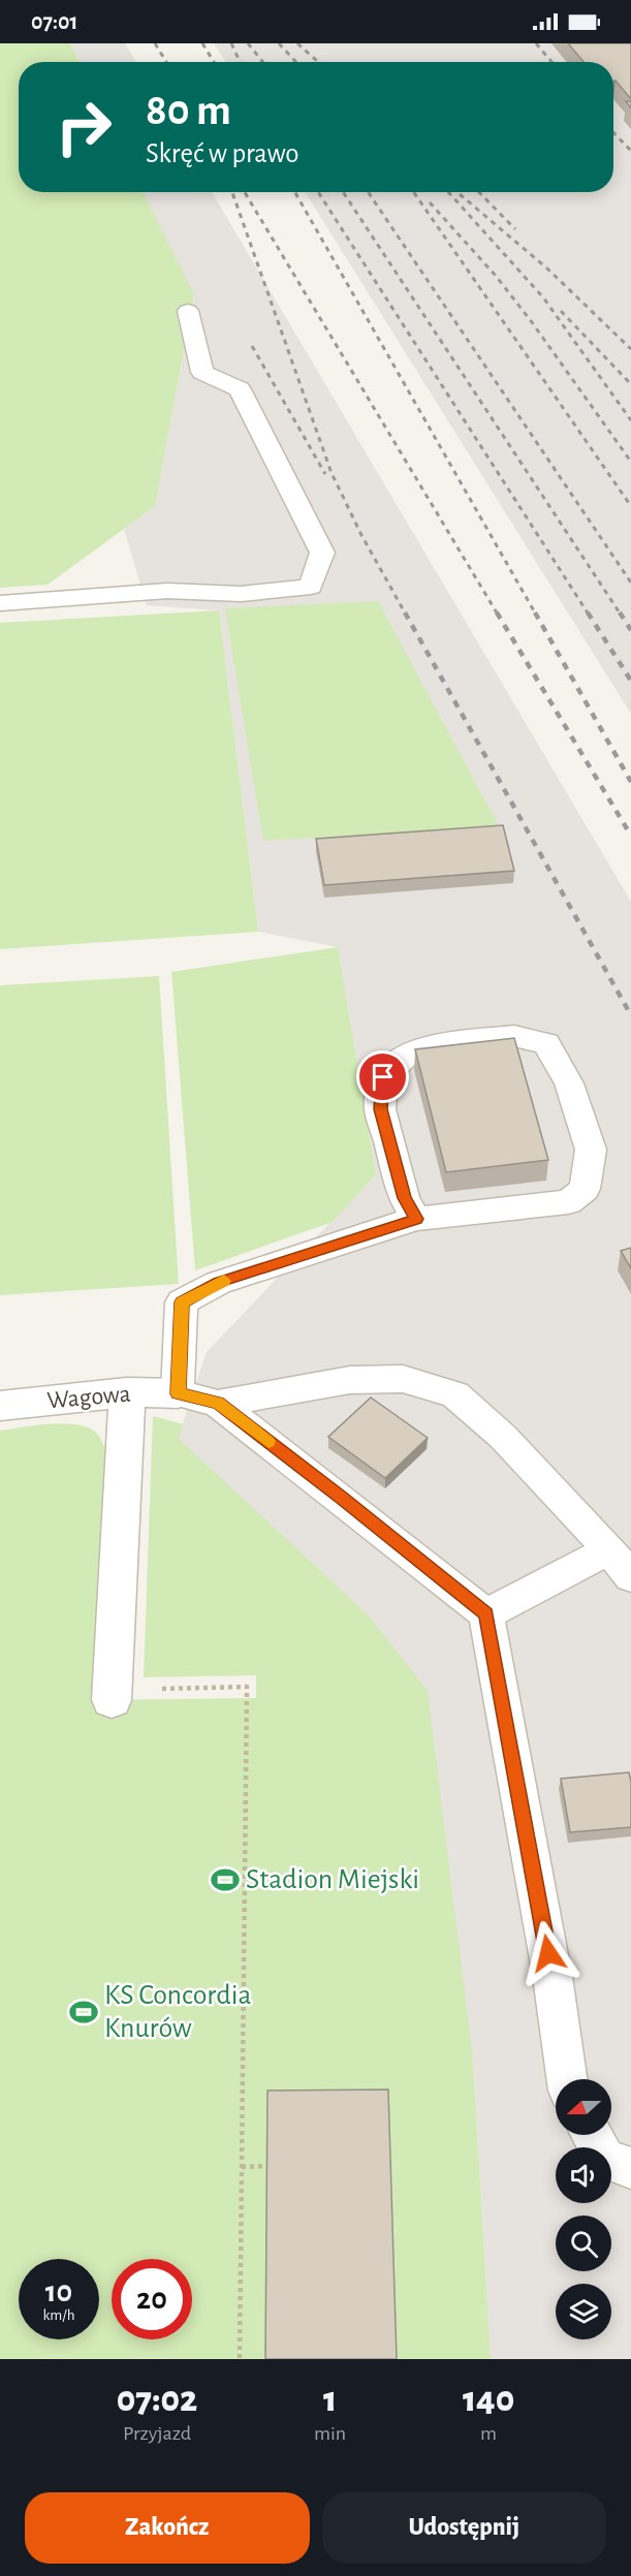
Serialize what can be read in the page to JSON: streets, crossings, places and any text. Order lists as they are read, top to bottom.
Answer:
{
  "streets": {
    "street": ["Wagowa"]
  },
  "places": {
    "sports": ["Stadion Miejski", "KS Concordia Knurów"]
  },
  "north": "left",
  "page": {
    "status": "07:01",
    "turn": ["80 m", "Skręć w prawo"],
    "speed": "10 km/h",
    "limit": "20",
    "eta": [
      "07:02",
      "Przyjazd",
      "1",
      "min",
      "140",
      "m"
    ],
    "buttons": ["Zakończ", "Udostępnij"]
  }
}
